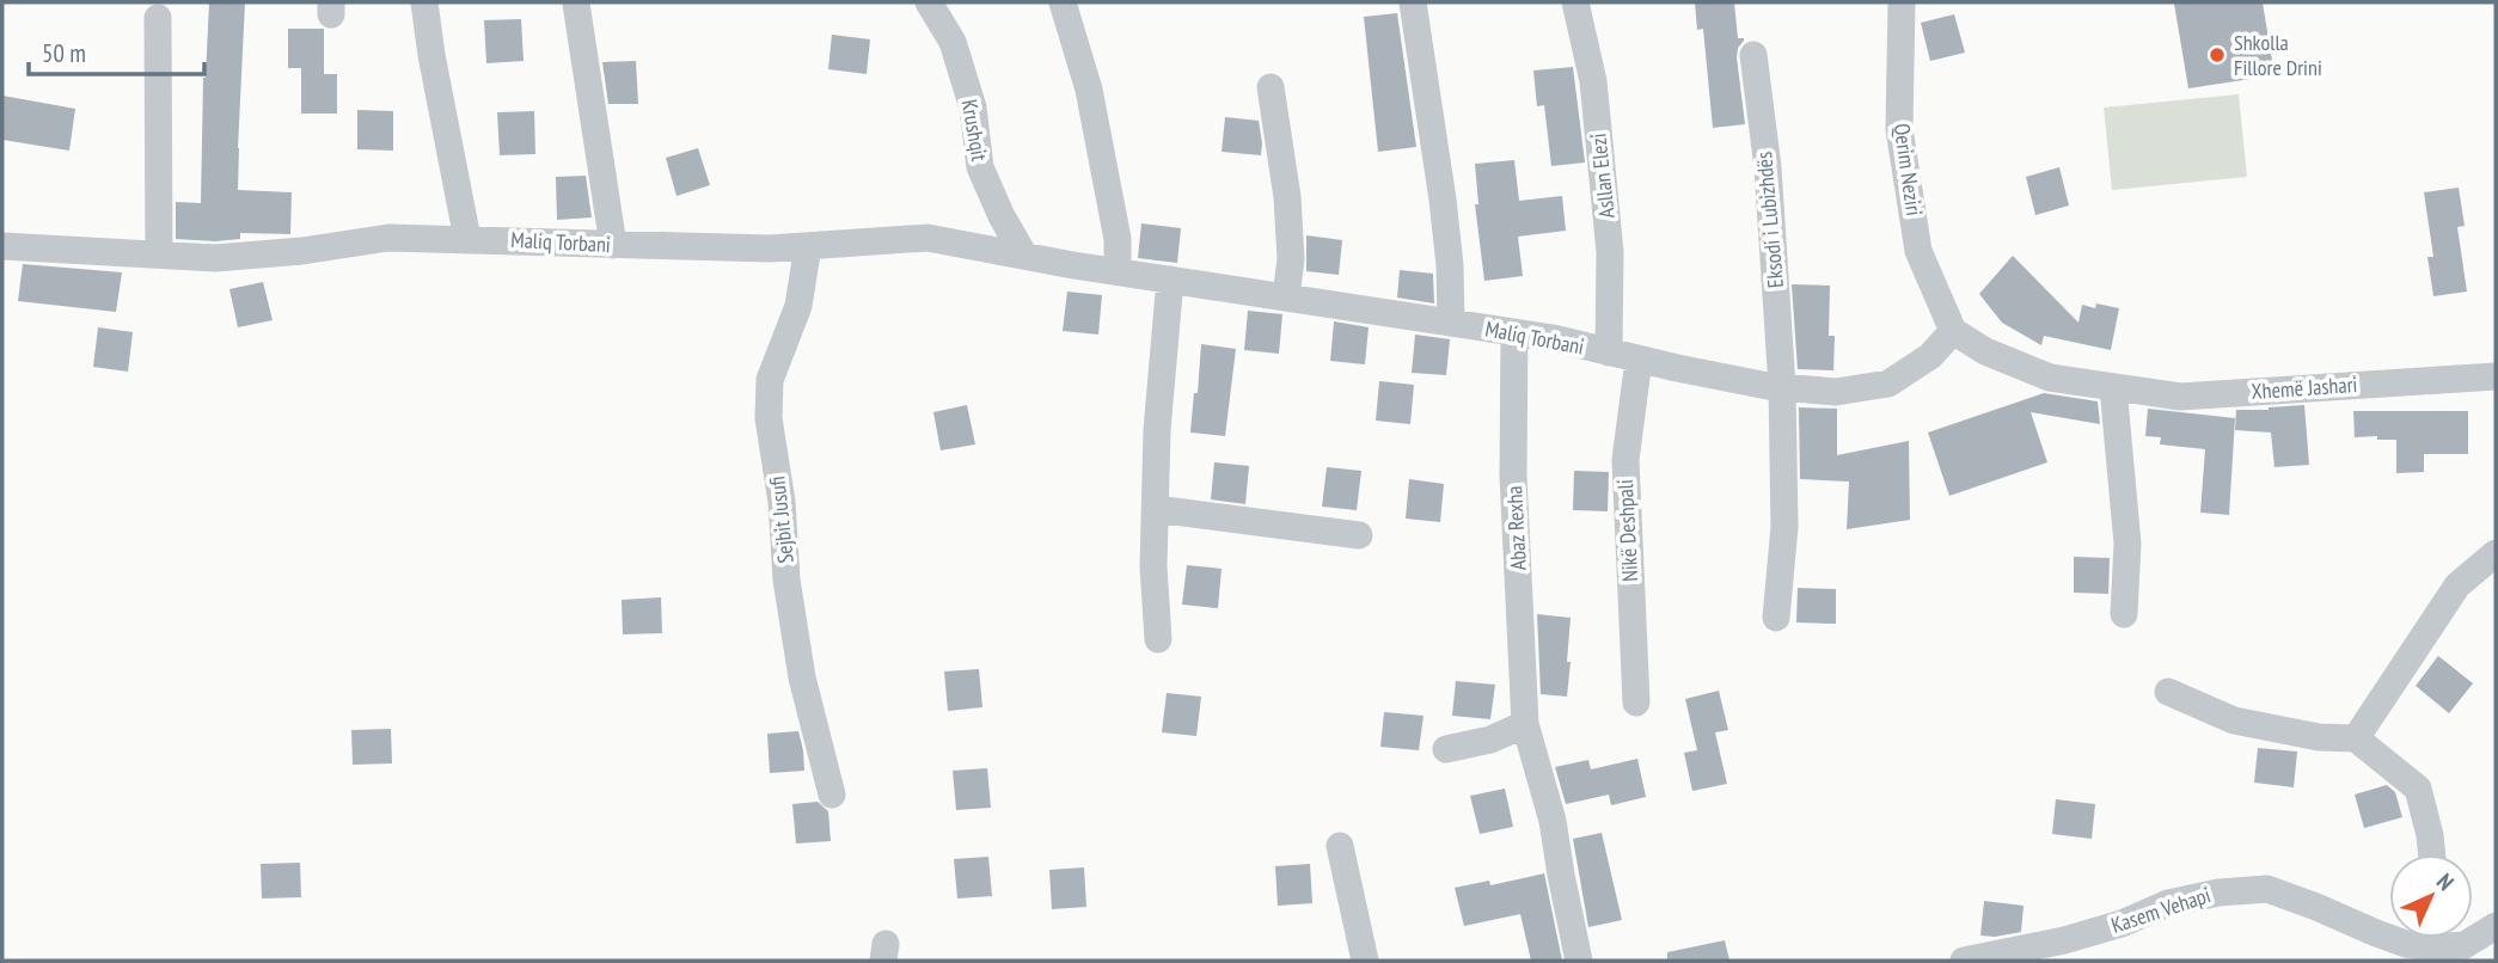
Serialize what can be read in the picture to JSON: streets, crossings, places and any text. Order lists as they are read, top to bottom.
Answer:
{
  "streets": {
    "street": [
      "Krushqit",
      "Qerim Neziri",
      "Asllan Elezi",
      "Eksodi i Lubizhdës",
      "Maliq Torbani",
      "Xhemë Jashari",
      "Sejbit Jusufi",
      "Abaz Rexha",
      "Nikë Deshpali",
      "Kasem Vehapi"
    ]
  },
  "crossings": [
    ["Krushqit", "Maliq Torbani"],
    ["Qerim Neziri", "Maliq Torbani"],
    ["Qerim Neziri", "Xhemë Jashari"],
    ["Asllan Elezi", "Maliq Torbani"],
    ["Eksodi i Lubizhdës", "Maliq Torbani"],
    ["Maliq Torbani", "Xhemë Jashari"],
    ["Maliq Torbani", "Sejbit Jusufi"],
    ["Maliq Torbani", "Abaz Rexha"],
    ["Maliq Torbani", "Nikë Deshpali"]
  ],
  "places": ["Shkolla Fillore Drini"],
  "scale_bar": "50 m",
  "north": "top right"
}
